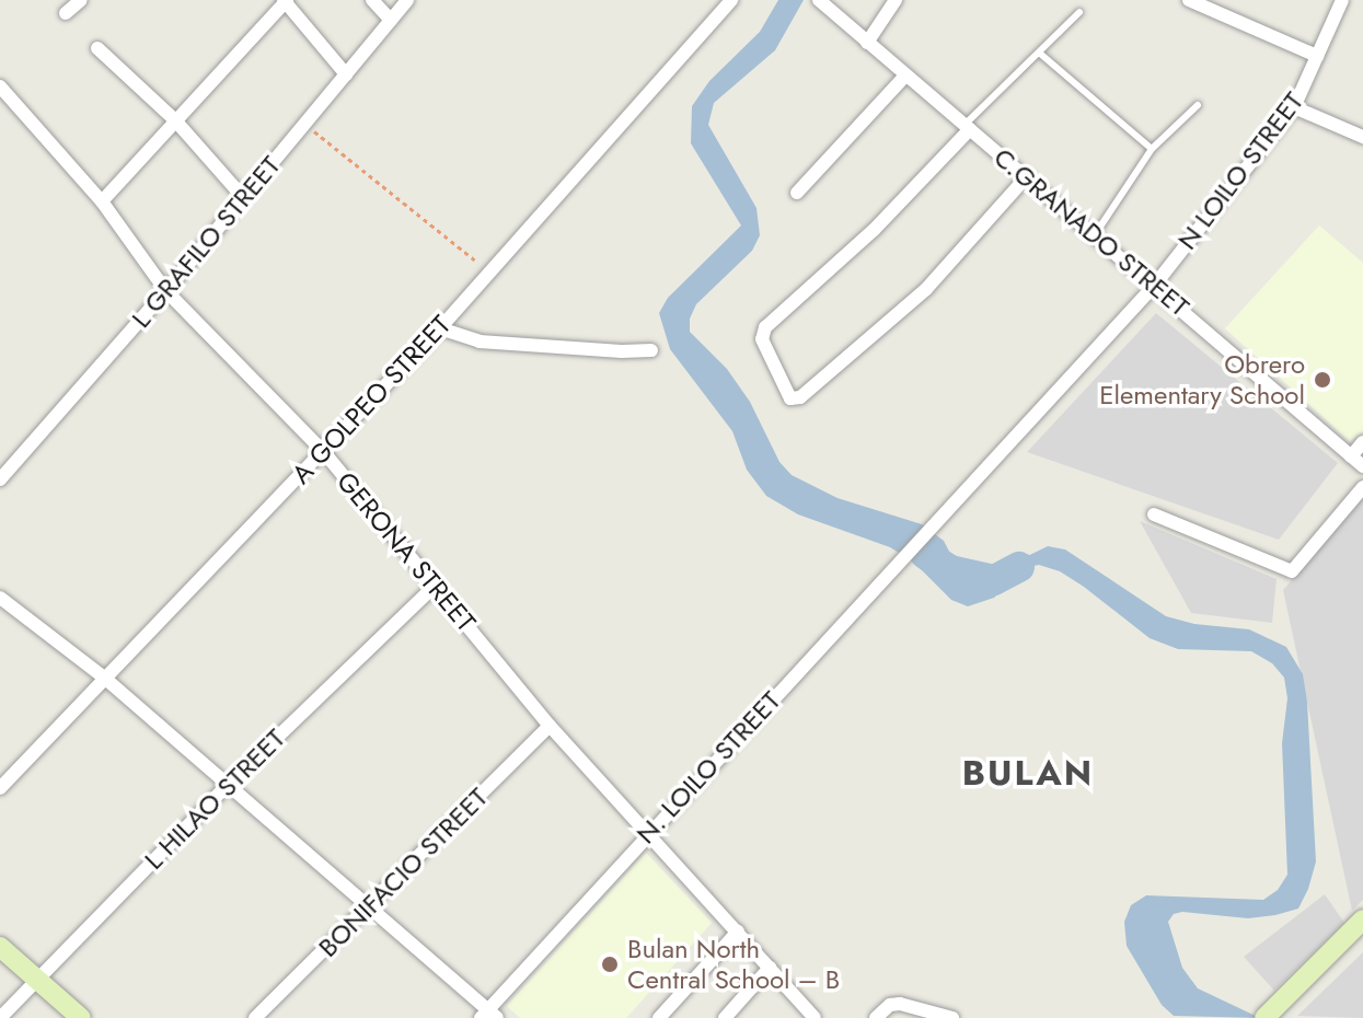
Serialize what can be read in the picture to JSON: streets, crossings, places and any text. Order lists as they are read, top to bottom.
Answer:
{
  "streets": {
    "street": [
      "N LOILO STREET",
      "C.GRANADO STREET",
      "L GRAFILO STREET",
      "A GOLPEO STREET",
      "GERONA STREET",
      "N. LOILO STREET",
      "L HILAO STREET",
      "BONIFACIO STREET"
    ]
  },
  "crossings": [
    ["N LOILO STREET", "C.GRANADO STREET"],
    ["N LOILO STREET", "N. LOILO STREET"],
    ["L GRAFILO STREET", "GERONA STREET"],
    ["A GOLPEO STREET", "GERONA STREET"],
    ["GERONA STREET", "N. LOILO STREET"],
    ["GERONA STREET", "L HILAO STREET"],
    ["GERONA STREET", "BONIFACIO STREET"]
  ],
  "districts": ["BULAN"],
  "places": ["Obrero Elementary School", "Bulan North Central School – B"]
}
